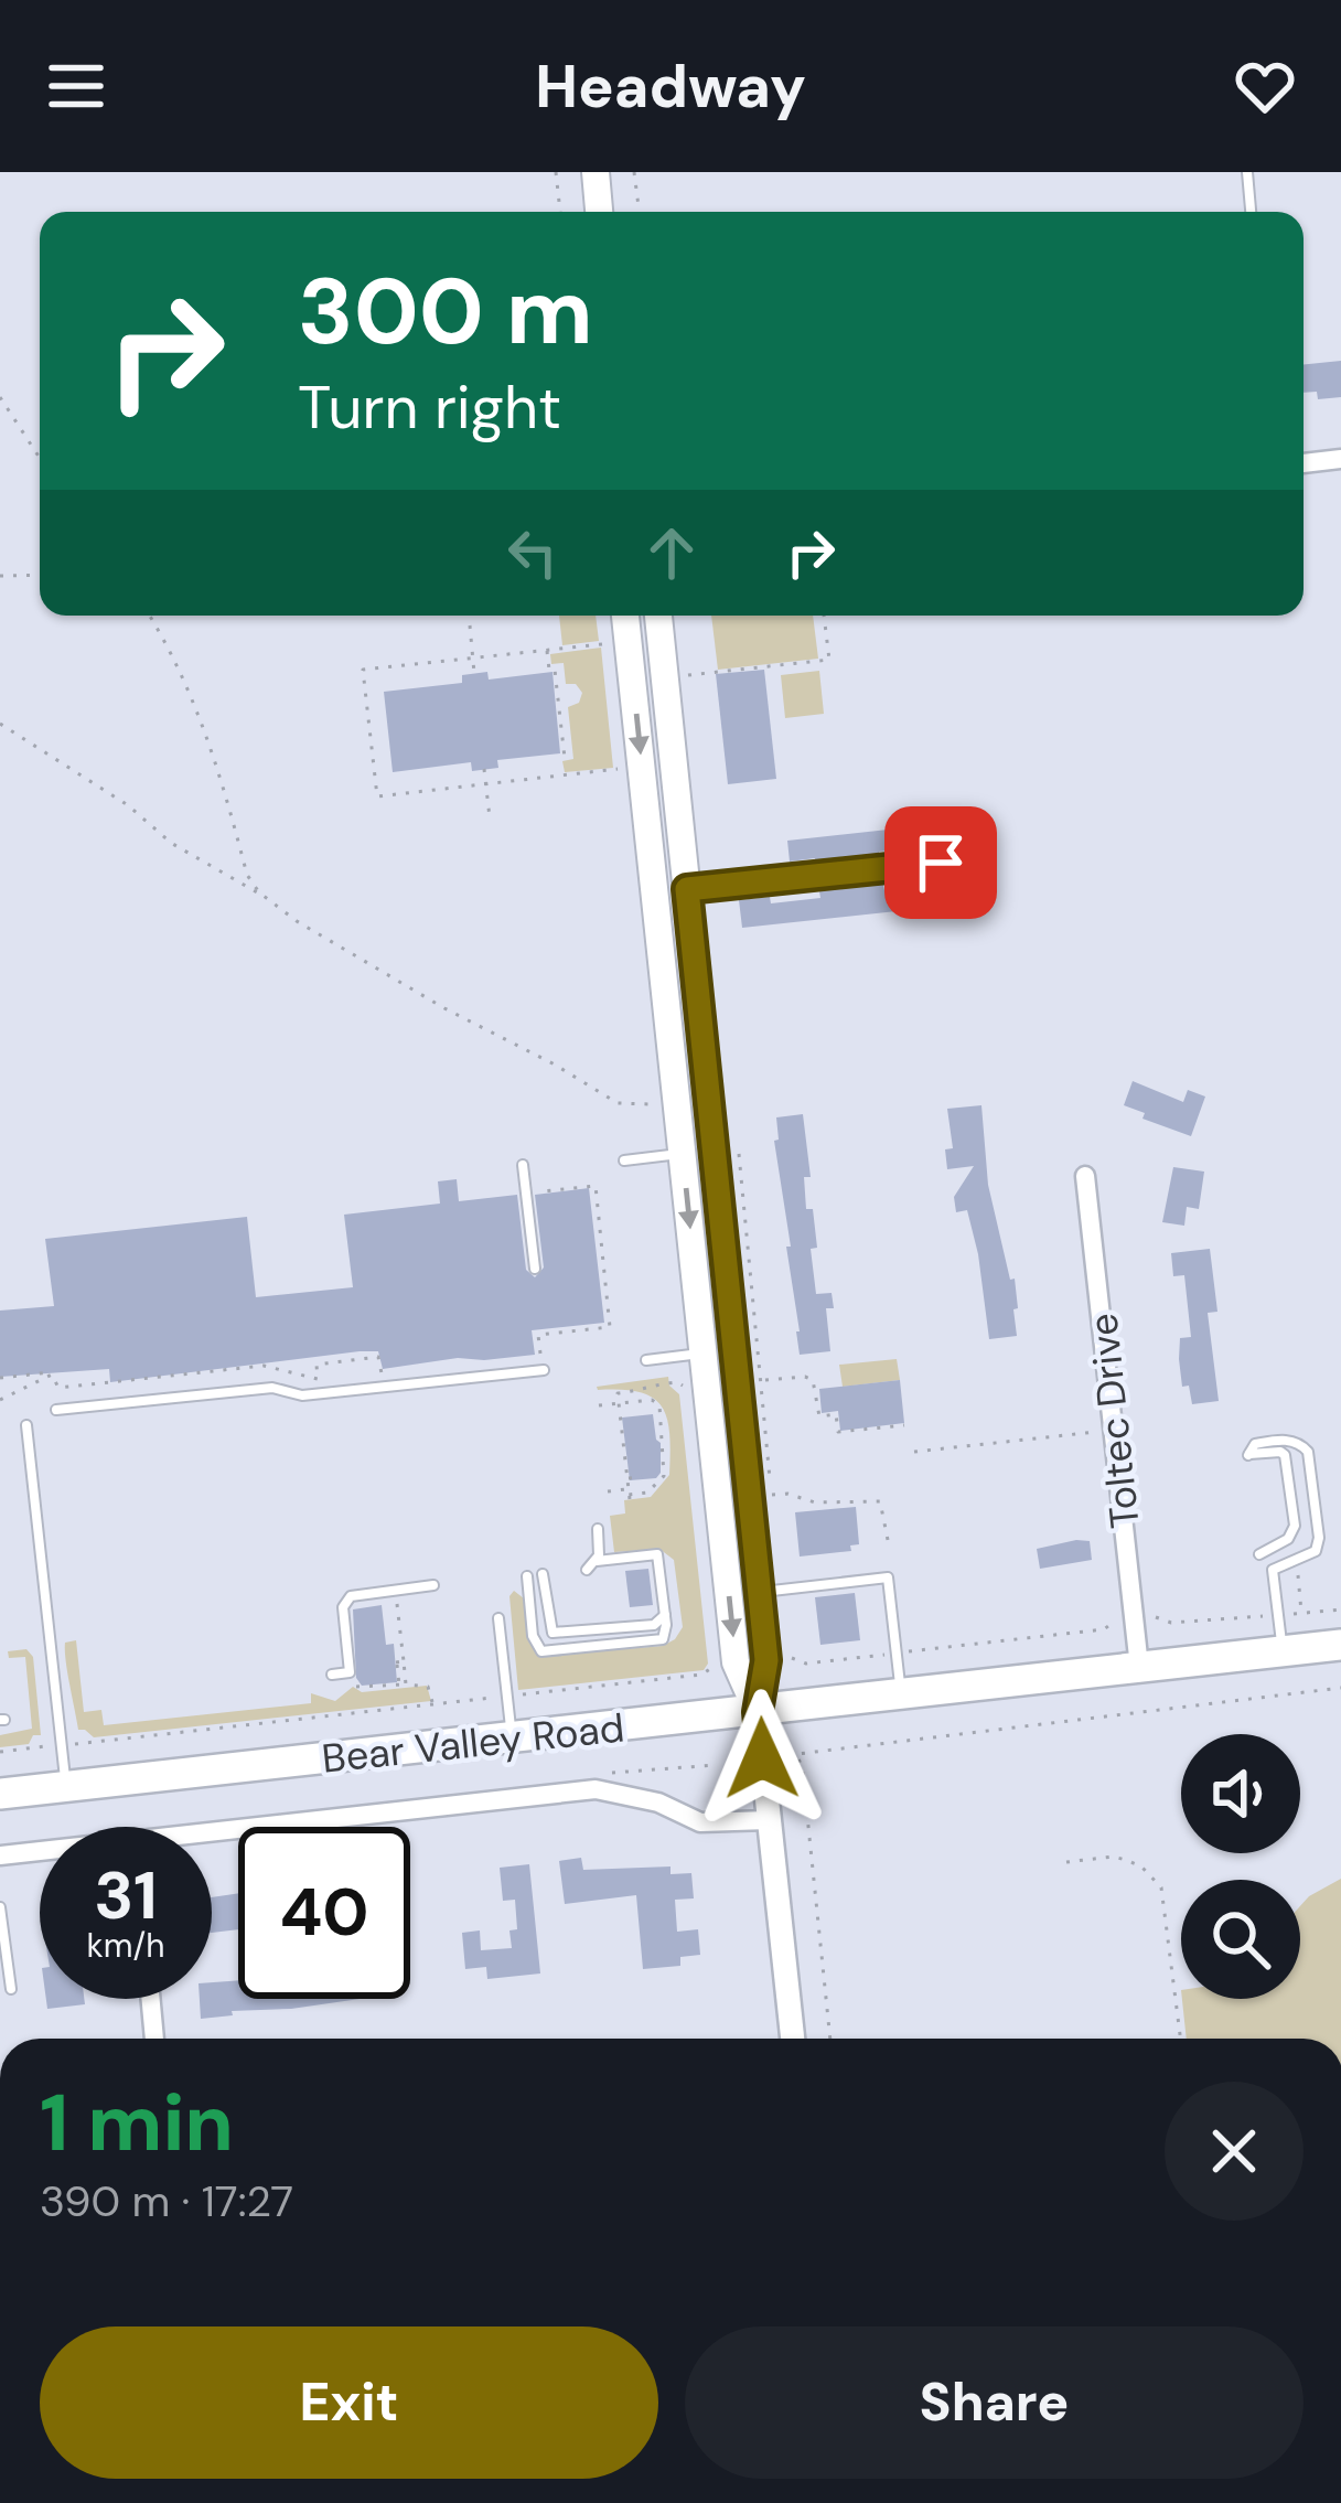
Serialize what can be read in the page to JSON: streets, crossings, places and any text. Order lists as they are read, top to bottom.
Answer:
{
  "streets": {
    "main road": ["Bear Valley Road"],
    "street": ["Toltec Drive"]
  },
  "crossings": [
    ["Toltec Drive", "Bear Valley Road"]
  ],
  "page": {
    "header": "Headway",
    "turn": ["300 m", "Turn right"],
    "speed": "31 km/h",
    "limit": "40",
    "heading": ["1 min", "390 m · 17:27"],
    "buttons": ["Exit", "Share"]
  }
}
